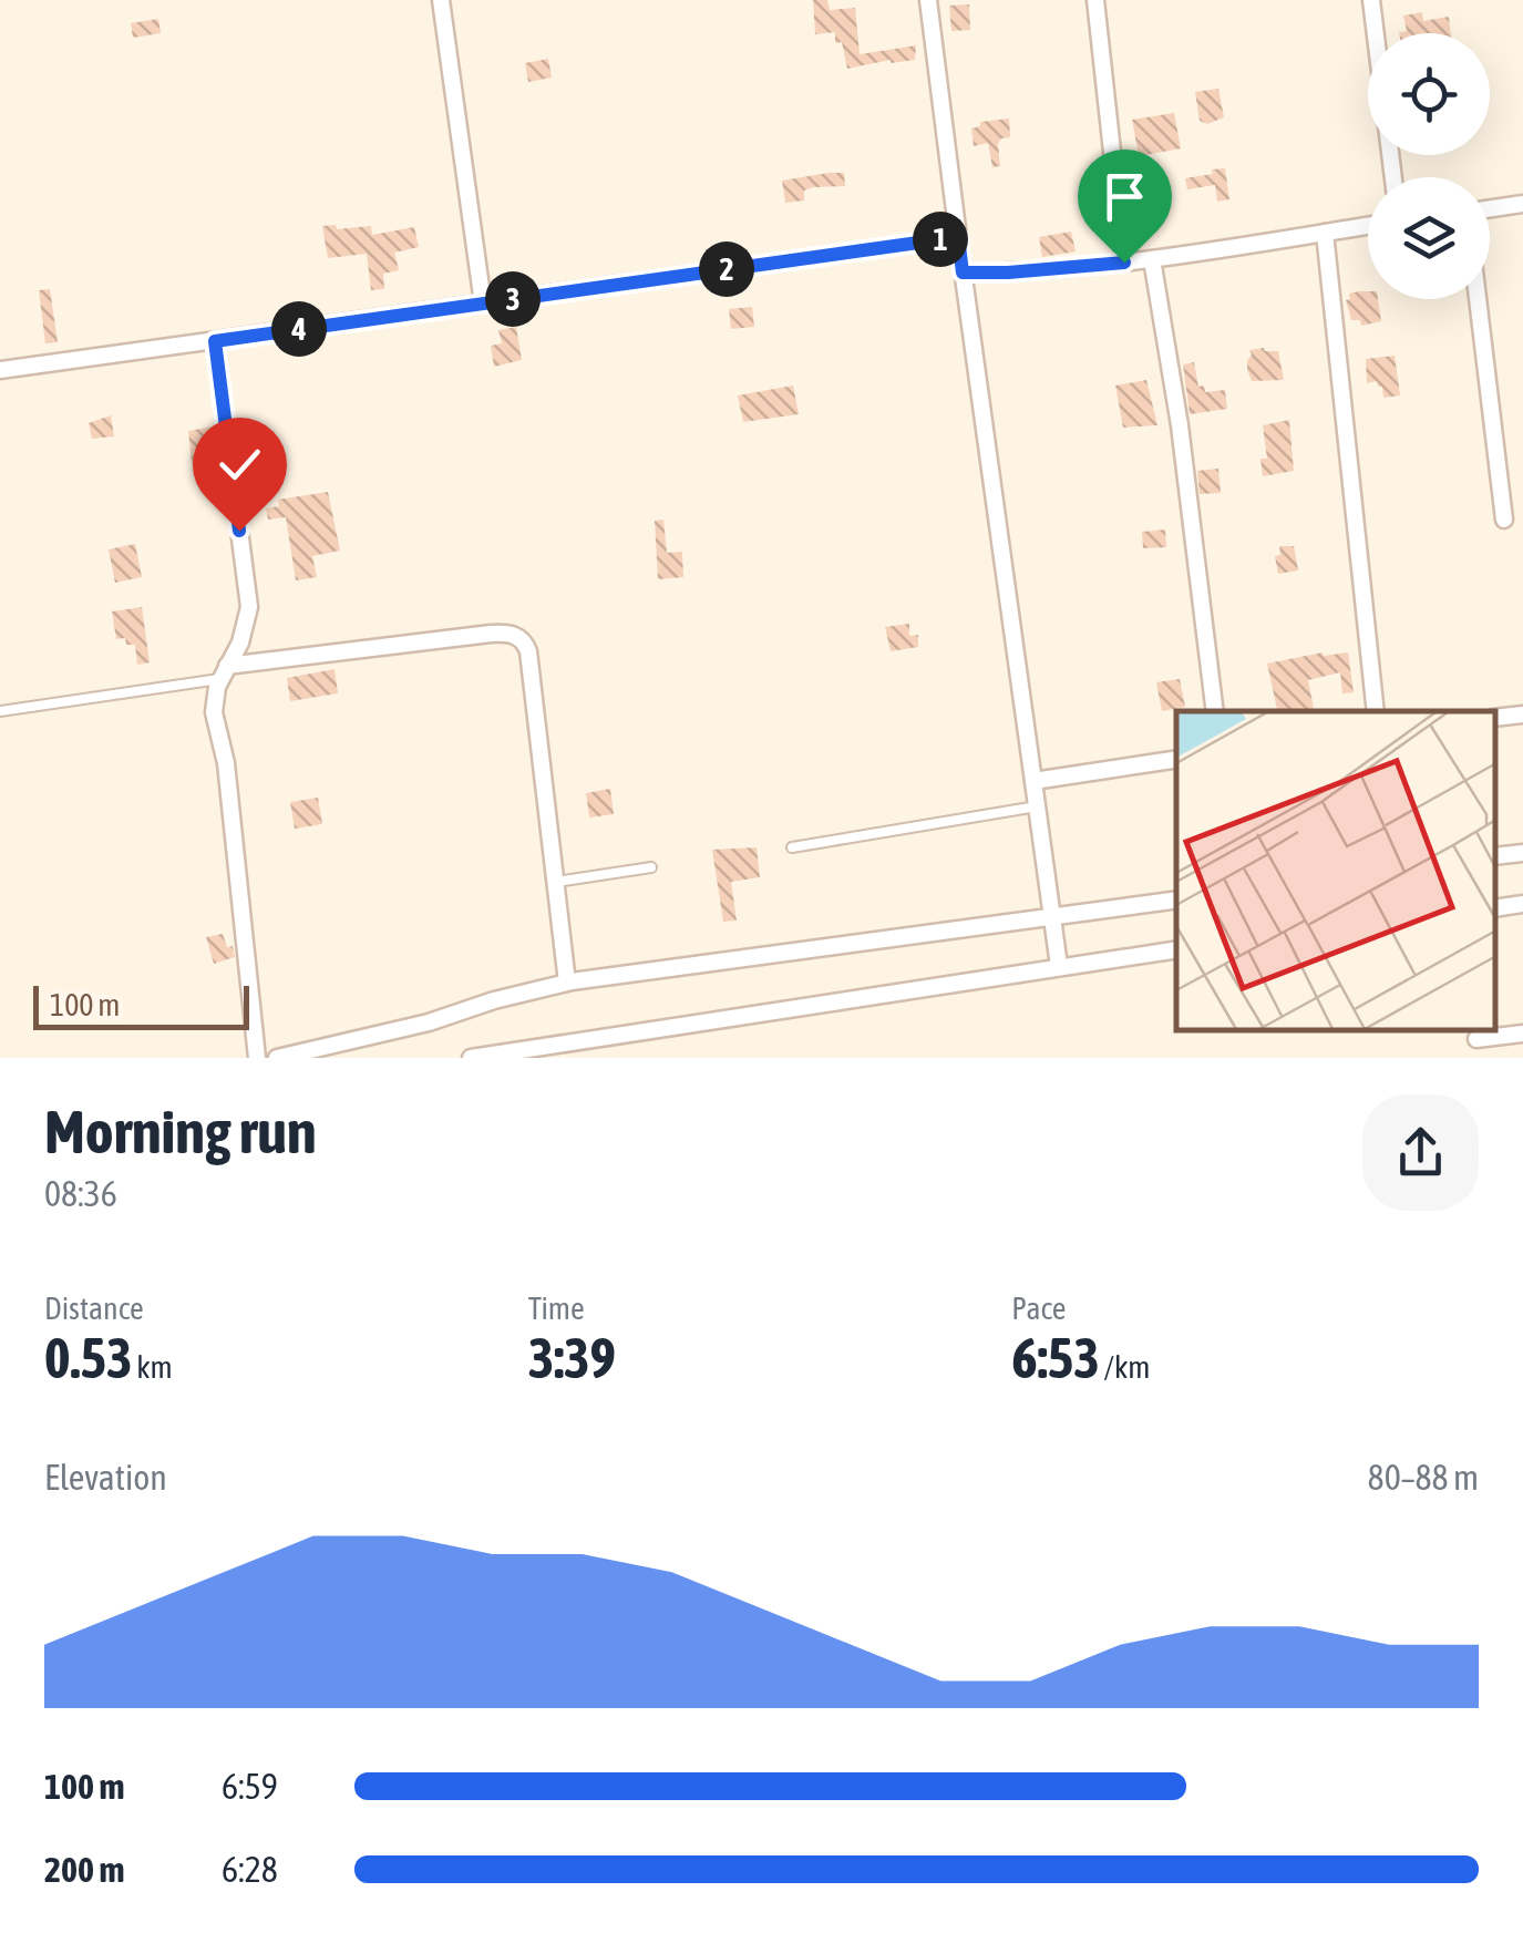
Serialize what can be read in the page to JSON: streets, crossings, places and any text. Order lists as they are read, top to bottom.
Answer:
{
  "scale_bar": "100 m",
  "page": {
    "pins": [
      "1",
      "2",
      "3",
      "4"
    ],
    "scale": "100 m",
    "heading": ["Morning run", "08:36"],
    "stats": [
      ["Distance", "0.53 km"],
      ["Time", "3:39"],
      ["Pace", "6:53 /km"]
    ],
    "chart": ["Elevation", "80–88 m"],
    "list": [
      {
        "name": "100 m",
        "note": "6:59"
      },
      {
        "name": "200 m",
        "note": "6:28"
      }
    ]
  }
}
